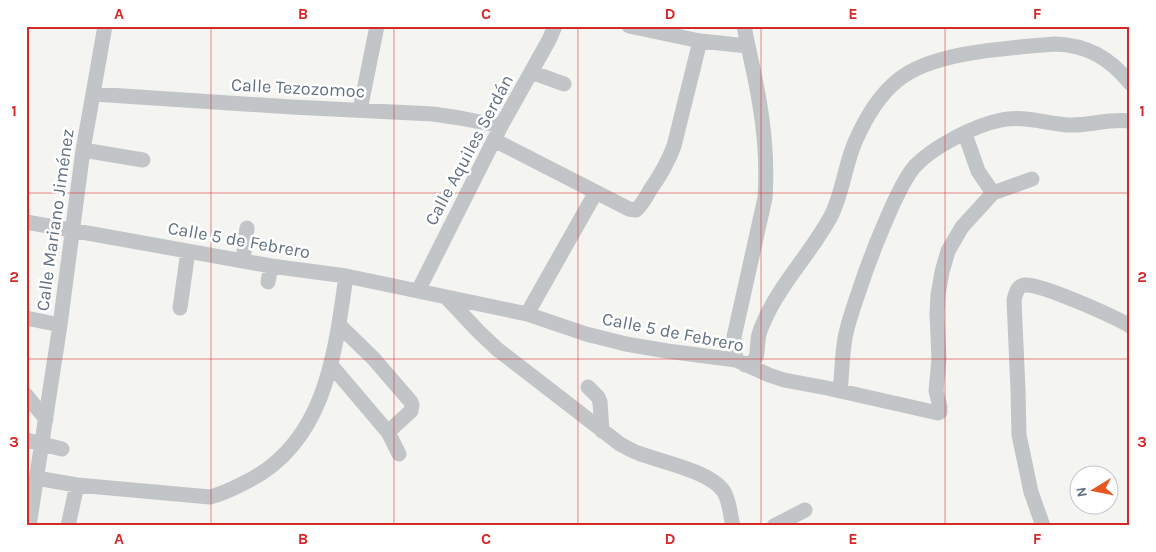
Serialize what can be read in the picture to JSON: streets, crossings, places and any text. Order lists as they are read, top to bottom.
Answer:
{
  "streets": {
    "street": [
      "Calle Tezozomoc",
      "Calle Aquiles Serdán",
      "Calle Mariano Jiménez",
      "Calle 5 de Febrero"
    ]
  },
  "crossings": [
    ["Calle Tezozomoc", "Calle Aquiles Serdán"],
    ["Calle Tezozomoc", "Calle Mariano Jiménez"],
    ["Calle Aquiles Serdán", "Calle 5 de Febrero"],
    ["Calle Mariano Jiménez", "Calle 5 de Febrero"]
  ],
  "north": "left",
  "grid": {
    "columns": [
      "A",
      "B",
      "C",
      "D",
      "E",
      "F"
    ],
    "rows": ["1", "2", "3"]
  }
}
